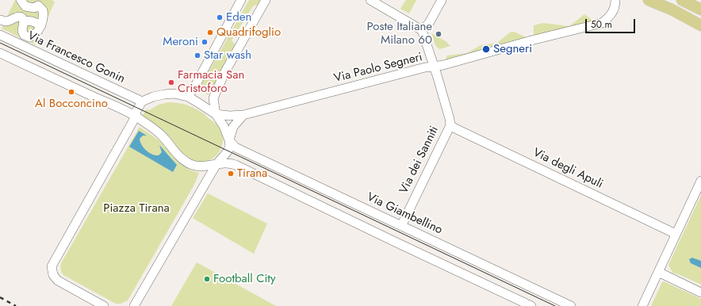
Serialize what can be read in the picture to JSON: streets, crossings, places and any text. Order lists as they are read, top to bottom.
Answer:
{
  "streets": {
    "street": [
      "Via Francesco Gonin",
      "Via Paolo Segneri",
      "Via dei Sanniti",
      "Via degli Apuli",
      "Via Giambellino"
    ]
  },
  "crossings": [
    ["Via Paolo Segneri", "Via dei Sanniti"],
    ["Via dei Sanniti", "Via degli Apuli"],
    ["Via dei Sanniti", "Via Giambellino"]
  ],
  "parks": ["Piazza Tirana"],
  "places": [
    "Eden",
    "Quadrifoglio",
    "Poste Italiane Milano 60",
    "Meroni",
    "Segneri",
    "Star wash",
    "Farmacia San Cristoforo",
    "Al Bocconcino",
    "Tirana",
    "Football City"
  ],
  "scale_bar": "50 m"
}
